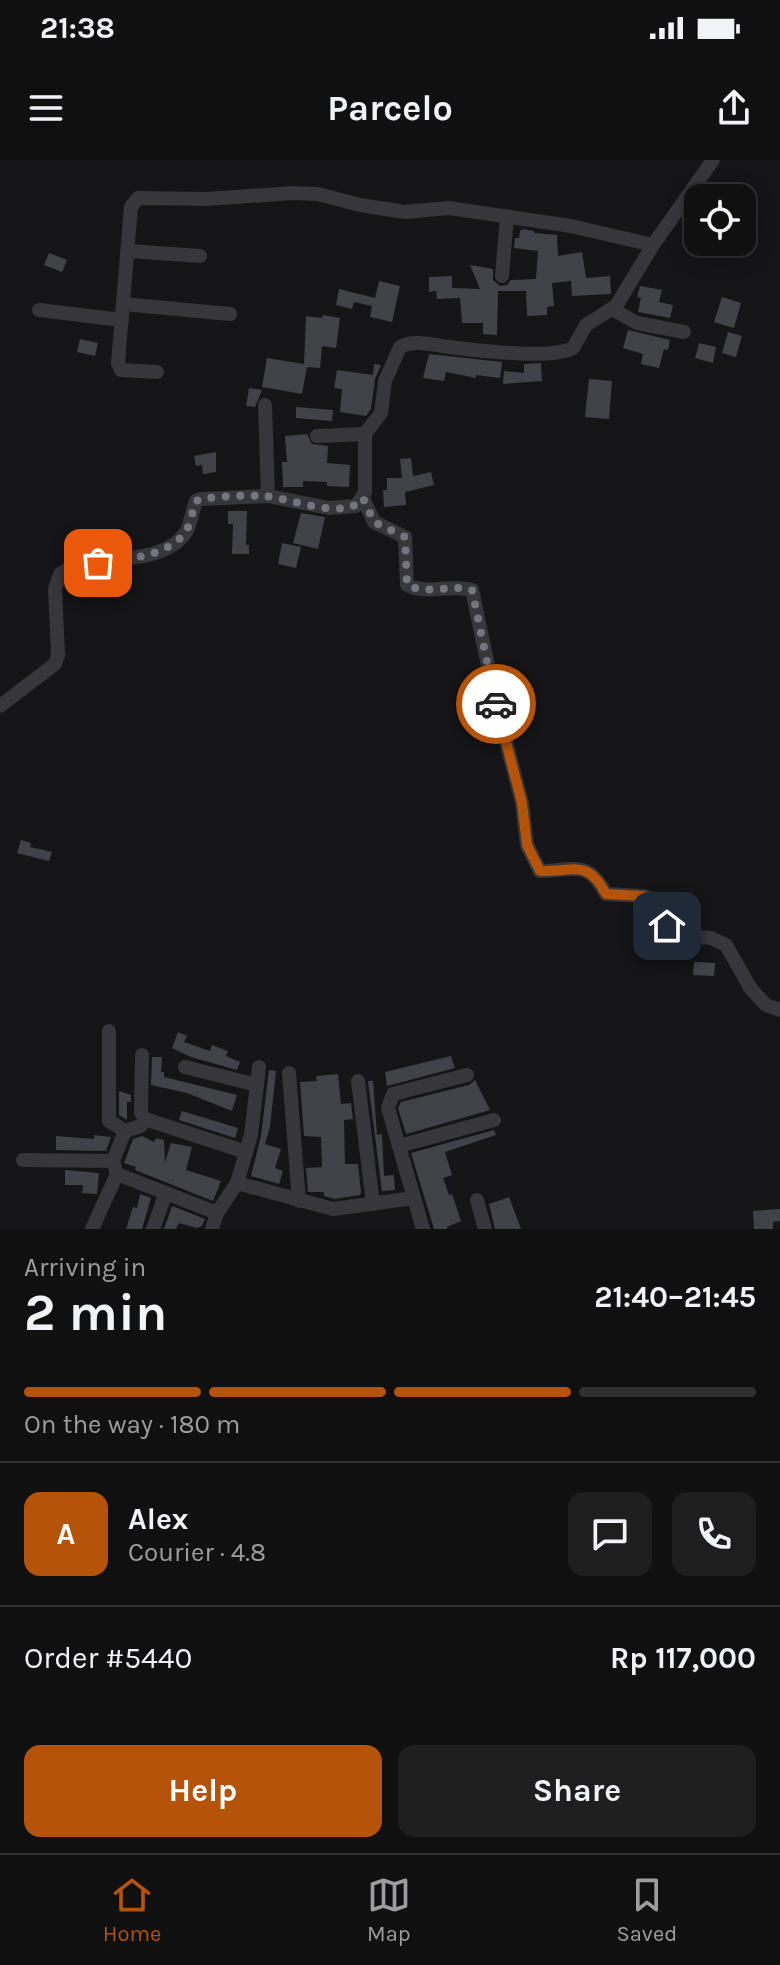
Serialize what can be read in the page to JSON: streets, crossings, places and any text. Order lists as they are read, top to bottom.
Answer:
{
  "page": {
    "status": "21:38",
    "header": "Parcelo",
    "heading": ["2 min", "Arriving in", "21:40–21:45"],
    "panel": [
      "Alex",
      "Courier · 4.8",
      "Order #5440",
      "Rp 117,000"
    ],
    "bar": "On the way · 180 m",
    "round": "A",
    "buttons": ["Help", "Share"],
    "tabs": ["Home", "Map", "Saved"]
  }
}
